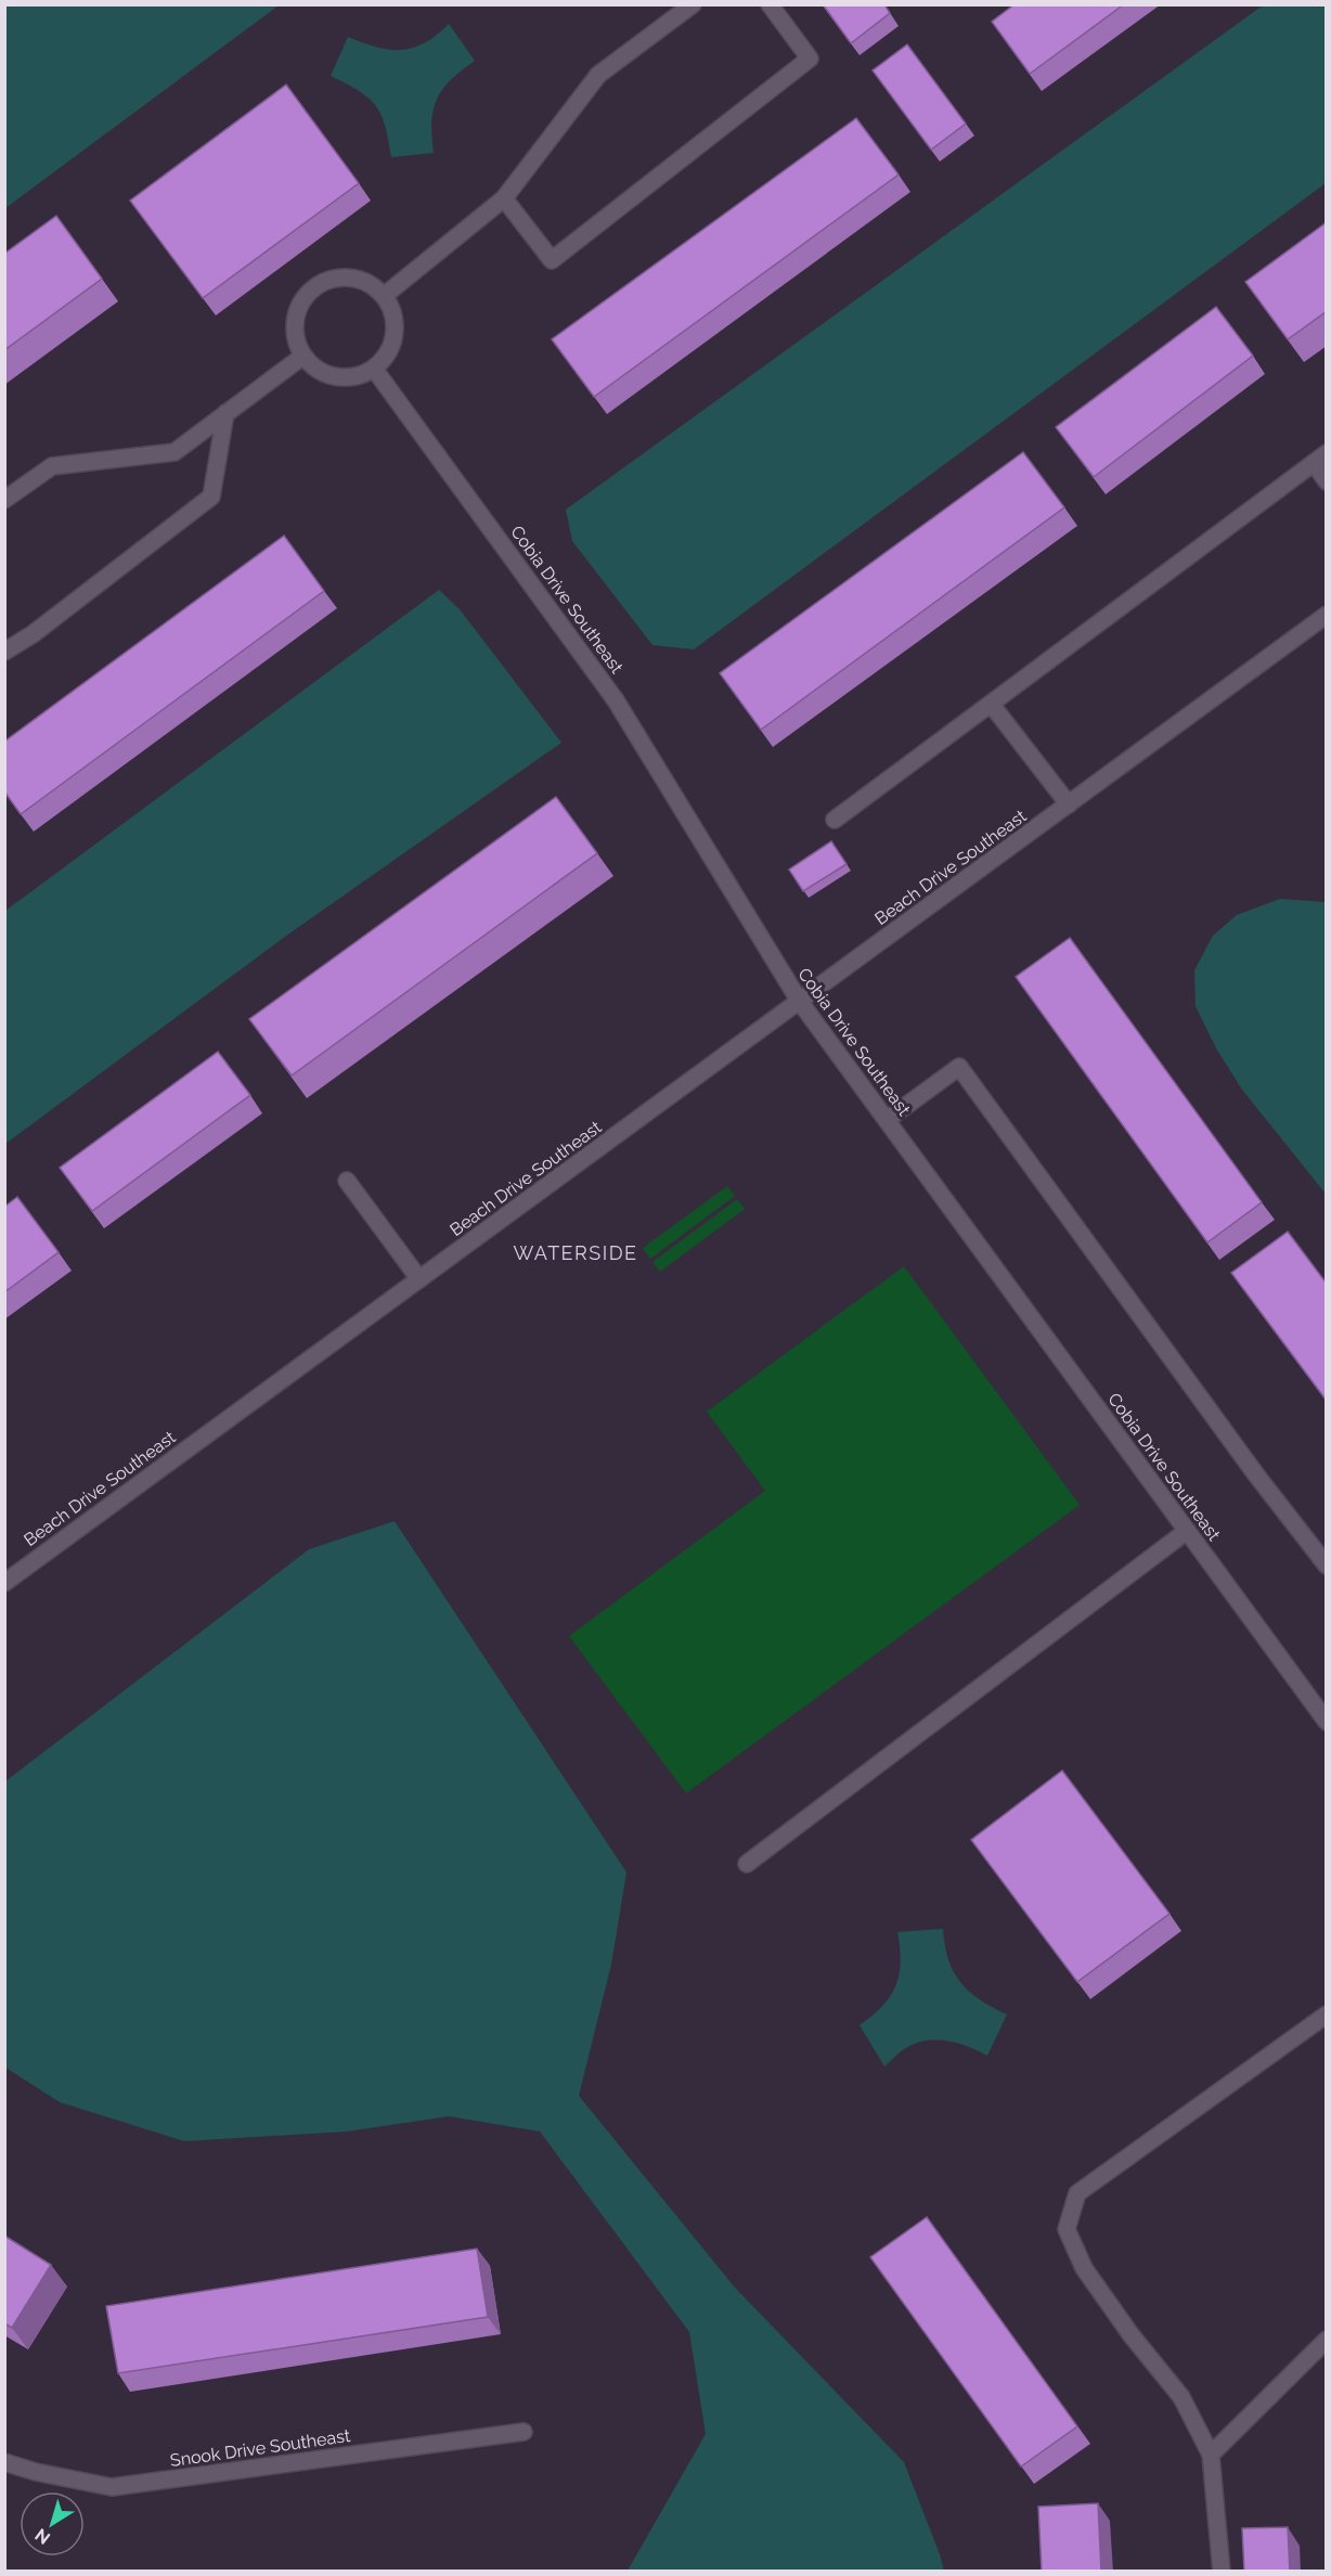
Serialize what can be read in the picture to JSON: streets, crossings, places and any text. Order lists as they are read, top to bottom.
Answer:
{
  "streets": {
    "street": ["Cobia Drive Southeast", "Beach Drive Southeast", "Snook Drive Southeast"]
  },
  "crossings": [
    ["Cobia Drive Southeast", "Beach Drive Southeast"]
  ],
  "districts": ["WATERSIDE"],
  "north": "bottom left"
}
